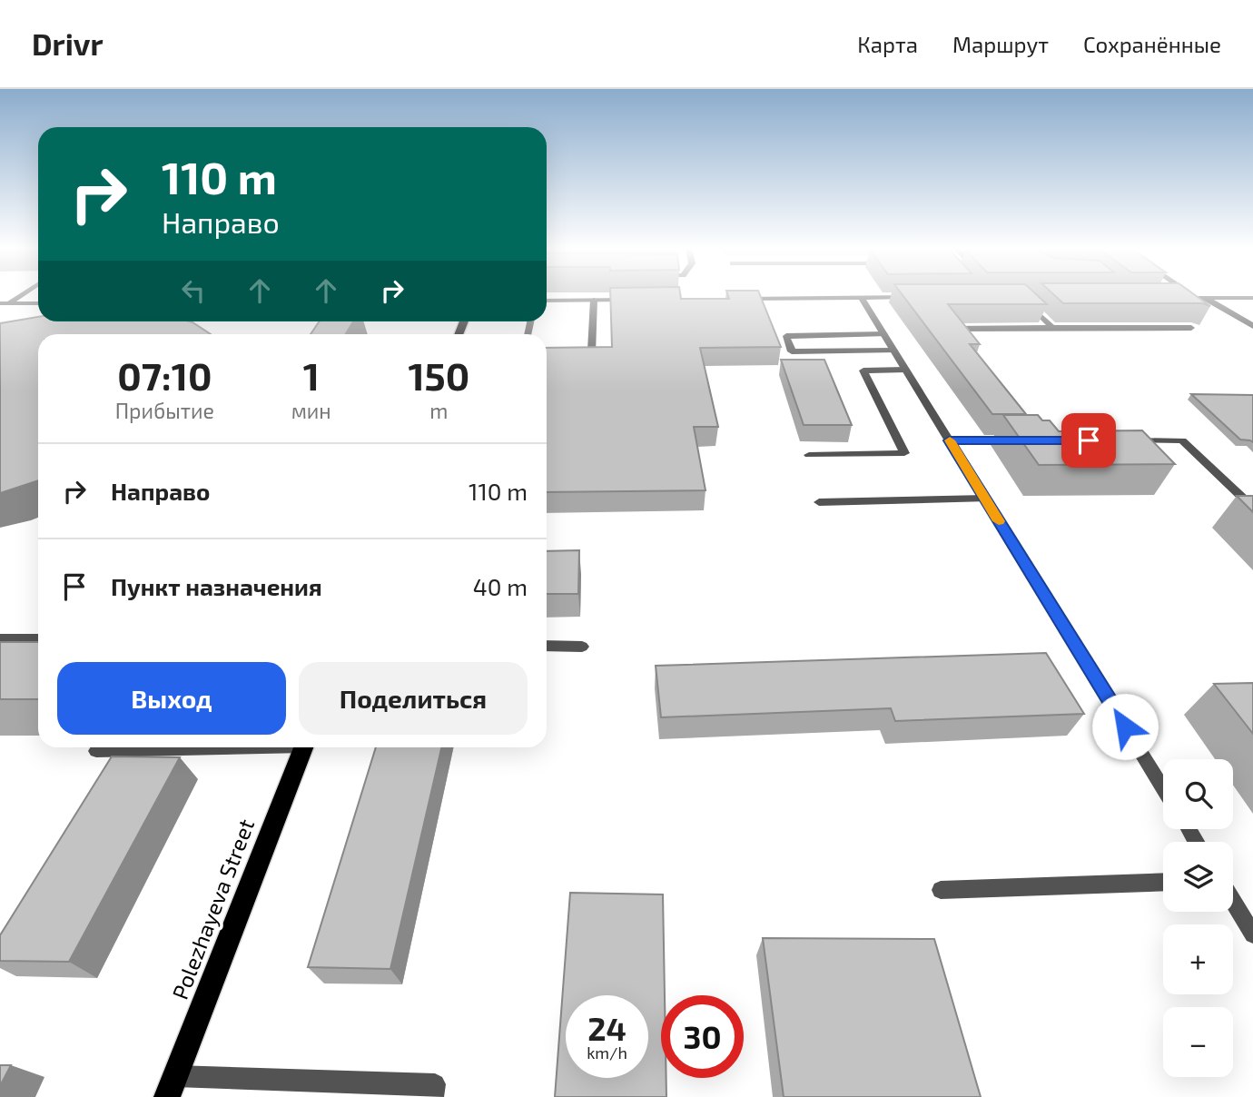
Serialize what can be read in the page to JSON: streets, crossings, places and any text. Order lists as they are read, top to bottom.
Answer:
{
  "streets": {
    "main road": ["Polezhayeva Street"]
  },
  "page": {
    "header": "Drivr",
    "nav": ["Карта", "Маршрут", "Сохранённые"],
    "turn": ["110 m", "Направо"],
    "eta": [
      "07:10",
      "Прибытие",
      "1",
      "мин",
      "150",
      "m"
    ],
    "list": [
      {
        "name": "Направо",
        "value": "110 m"
      },
      {
        "name": "Пункт назначения",
        "value": "40 m"
      }
    ],
    "buttons": ["Выход", "Поделиться"],
    "map_buttons": ["+", "−"],
    "speed": "24 km/h",
    "limit": "30"
  }
}
